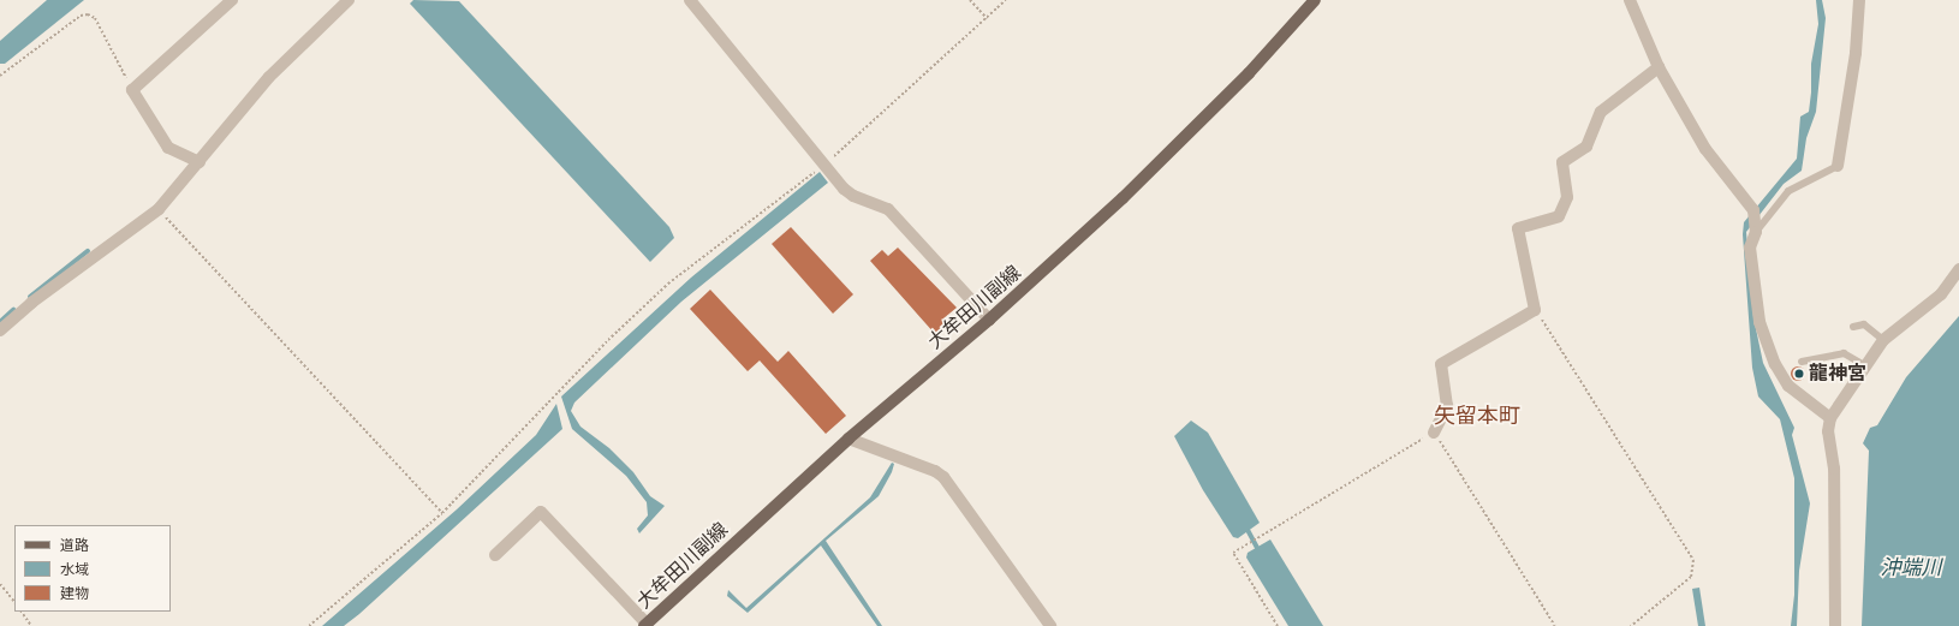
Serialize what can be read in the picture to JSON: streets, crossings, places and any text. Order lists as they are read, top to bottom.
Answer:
{
  "streets": {
    "main road": ["大牟田川副線"]
  },
  "districts": ["矢留本町"],
  "water": ["沖端川"],
  "places": ["龍神宮"],
  "legend": ["道路", "水域", "建物"]
}
